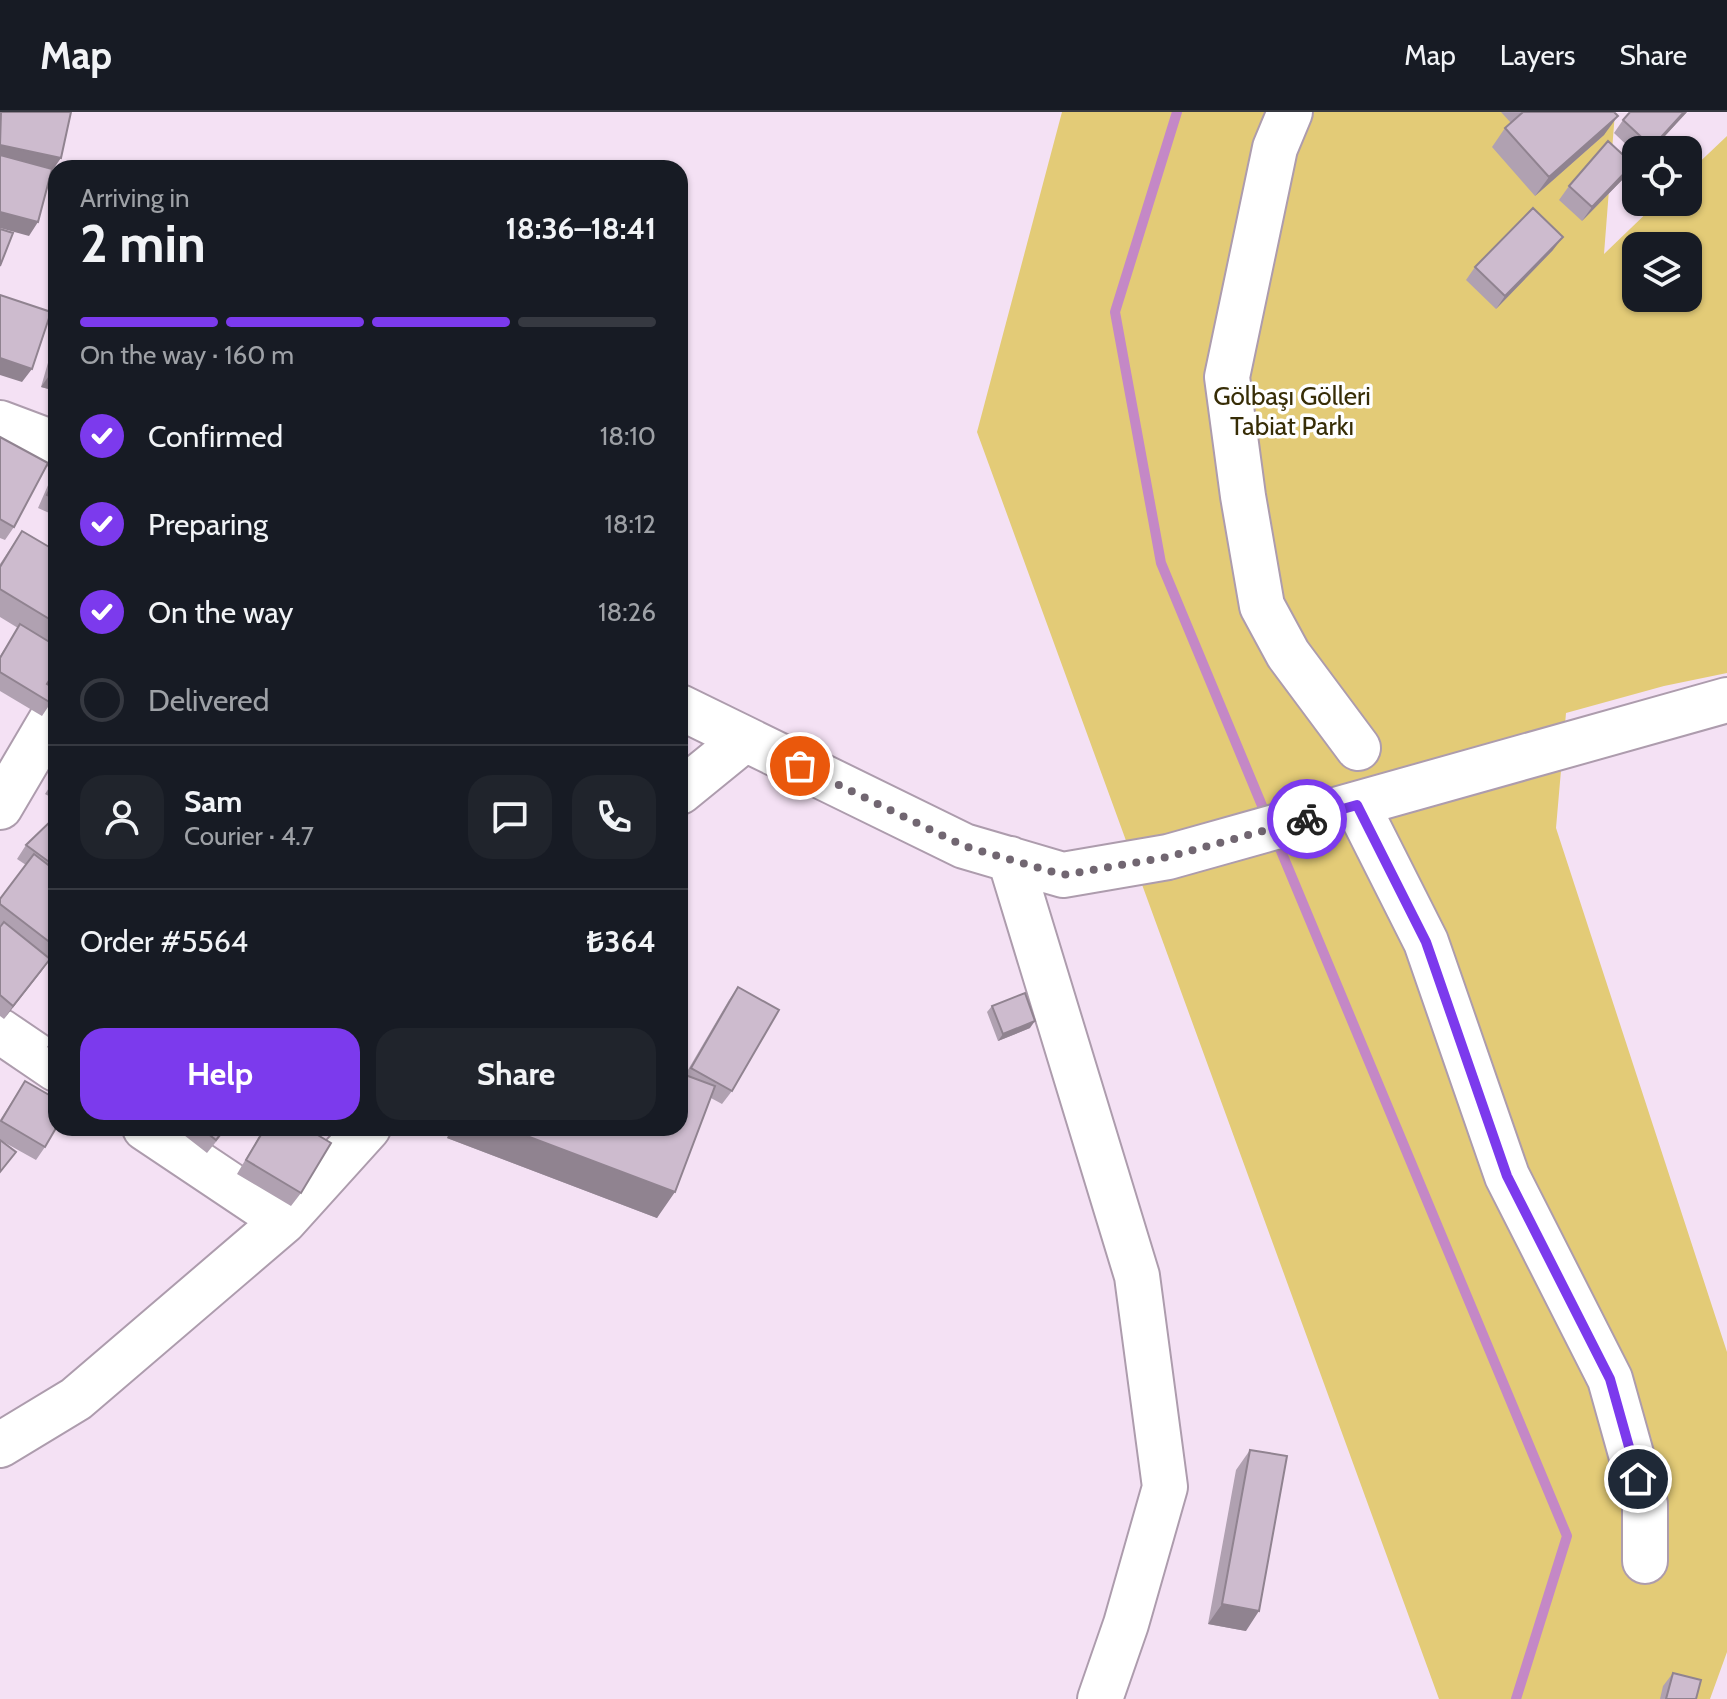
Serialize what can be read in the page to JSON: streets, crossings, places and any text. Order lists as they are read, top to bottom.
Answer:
{
  "parks": ["Gölbaşı Gölleri Tabiat Parkı"],
  "page": {
    "header": "Map",
    "nav": ["Map", "Layers", "Share"],
    "heading": ["2 min", "Arriving in", "18:36–18:41"],
    "panel": [
      "Sam",
      "Courier · 4.7",
      "Order #5564",
      "₺364"
    ],
    "bar": "On the way · 160 m",
    "list": [
      ["Confirmed", "18:10"],
      ["Preparing", "18:12"],
      ["On the way", "18:26"],
      "Delivered"
    ],
    "buttons": ["Help", "Share"]
  }
}
